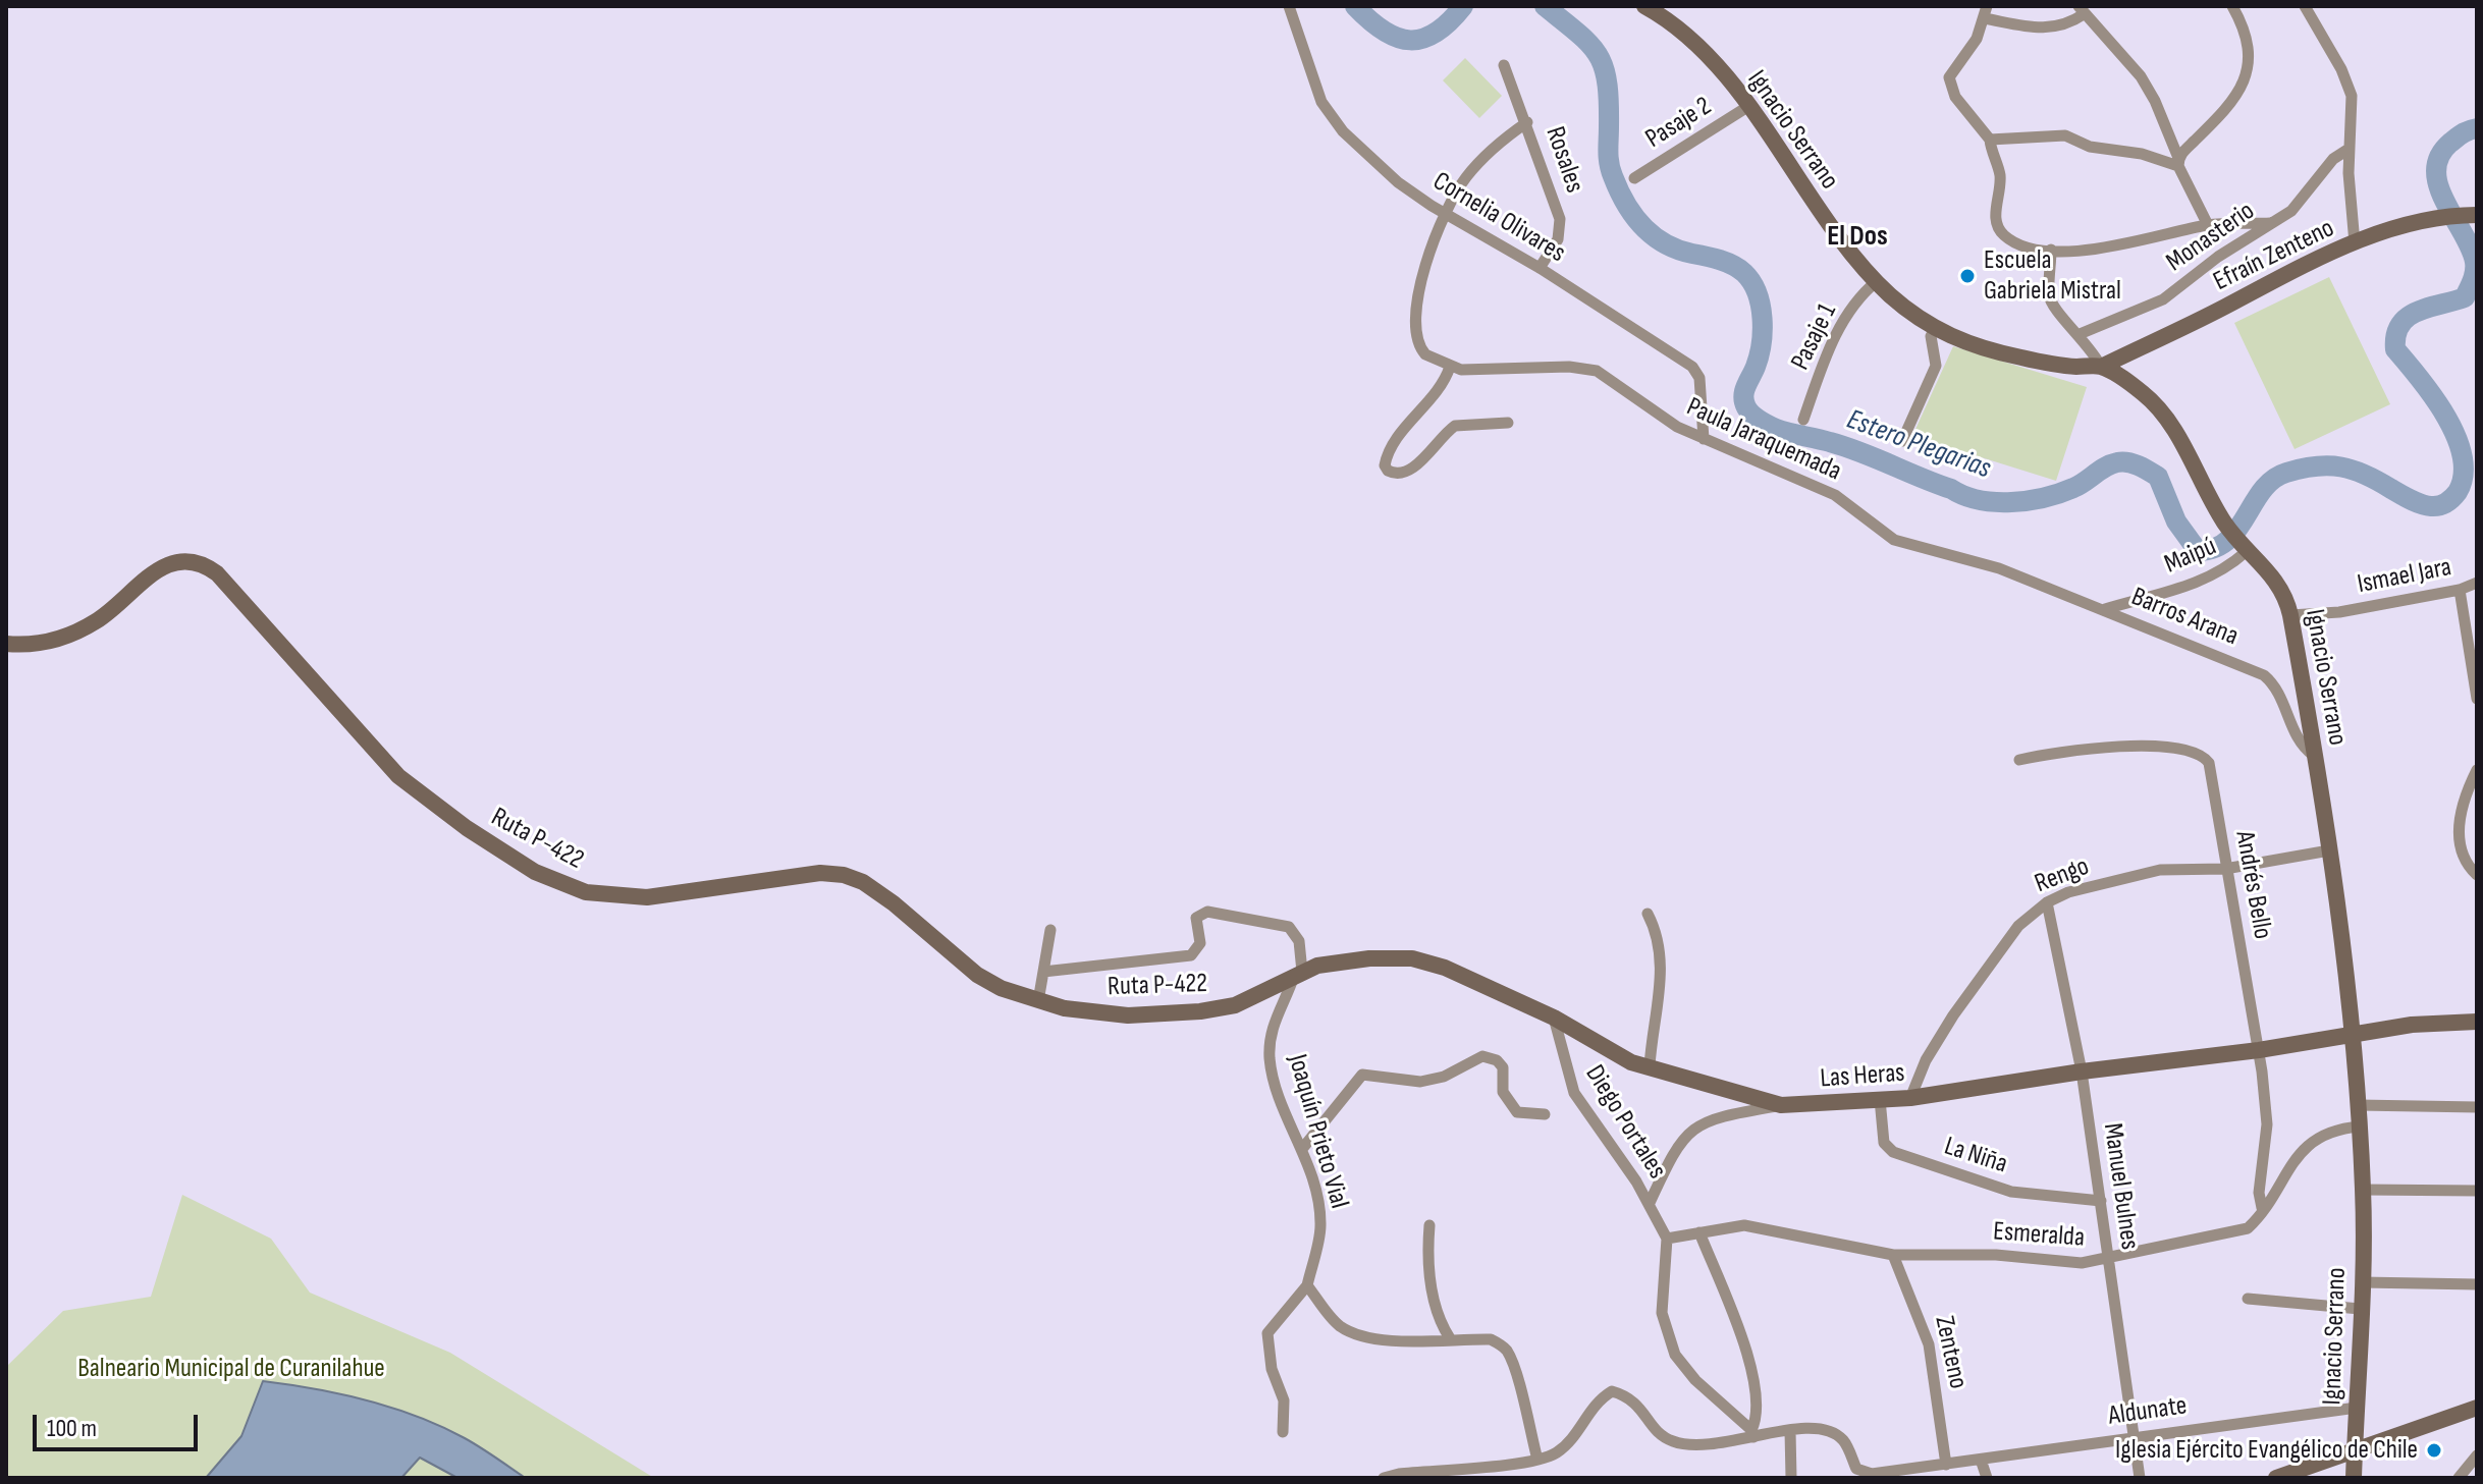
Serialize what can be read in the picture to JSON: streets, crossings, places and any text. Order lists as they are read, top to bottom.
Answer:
{
  "streets": {
    "street": [
      "Pasaje 2",
      "Ignacio Serrano",
      "Rosales",
      "Cornelia Olivares",
      "Monasterio",
      "Efraín Zenteno",
      "Pasaje 1",
      "Paula Jaraquemada",
      "Maipú",
      "Ismael Jara",
      "Barros Arana",
      "Ruta P-422",
      "Rengo",
      "Andrés Bello",
      "Las Heras",
      "Diego Portales",
      "Joaquín Prieto Vial",
      "La Niña",
      "Manuel Bulnes",
      "Esmeralda",
      "Zenteno",
      "Aldunate"
    ]
  },
  "crossings": [
    ["Pasaje 2", "Ignacio Serrano"],
    ["Ignacio Serrano", "Efraín Zenteno"],
    ["Ignacio Serrano", "Pasaje 1"],
    ["Ignacio Serrano", "Maipú"],
    ["Ignacio Serrano", "Ismael Jara"],
    ["Ignacio Serrano", "Barros Arana"],
    ["Ignacio Serrano", "Rengo"],
    ["Ignacio Serrano", "Las Heras"],
    ["Ignacio Serrano", "Esmeralda"],
    ["Ignacio Serrano", "Aldunate"],
    ["Rosales", "Cornelia Olivares"],
    ["Cornelia Olivares", "Paula Jaraquemada"],
    ["Paula Jaraquemada", "Barros Arana"],
    ["Maipú", "Barros Arana"],
    ["Ruta P-422", "Las Heras"],
    ["Ruta P-422", "Joaquín Prieto Vial"],
    ["Rengo", "Andrés Bello"],
    ["Rengo", "Las Heras"],
    ["Rengo", "Manuel Bulnes"],
    ["Andrés Bello", "Las Heras"],
    ["Andrés Bello", "Esmeralda"],
    ["Las Heras", "Diego Portales"],
    ["Las Heras", "Joaquín Prieto Vial"],
    ["Las Heras", "La Niña"],
    ["Las Heras", "Manuel Bulnes"],
    ["Diego Portales", "Esmeralda"],
    ["La Niña", "Manuel Bulnes"],
    ["Manuel Bulnes", "Esmeralda"],
    ["Manuel Bulnes", "Aldunate"],
    ["Esmeralda", "Zenteno"],
    ["Zenteno", "Aldunate"]
  ],
  "districts": ["El Dos"],
  "water": ["Estero Plegarias"],
  "parks": ["Balneario Municipal de Curanilahue"],
  "places": ["Escuela Gabriela Mistral", "Iglesia Ejército Evangélico de Chile"],
  "scale_bar": "100 m"
}
